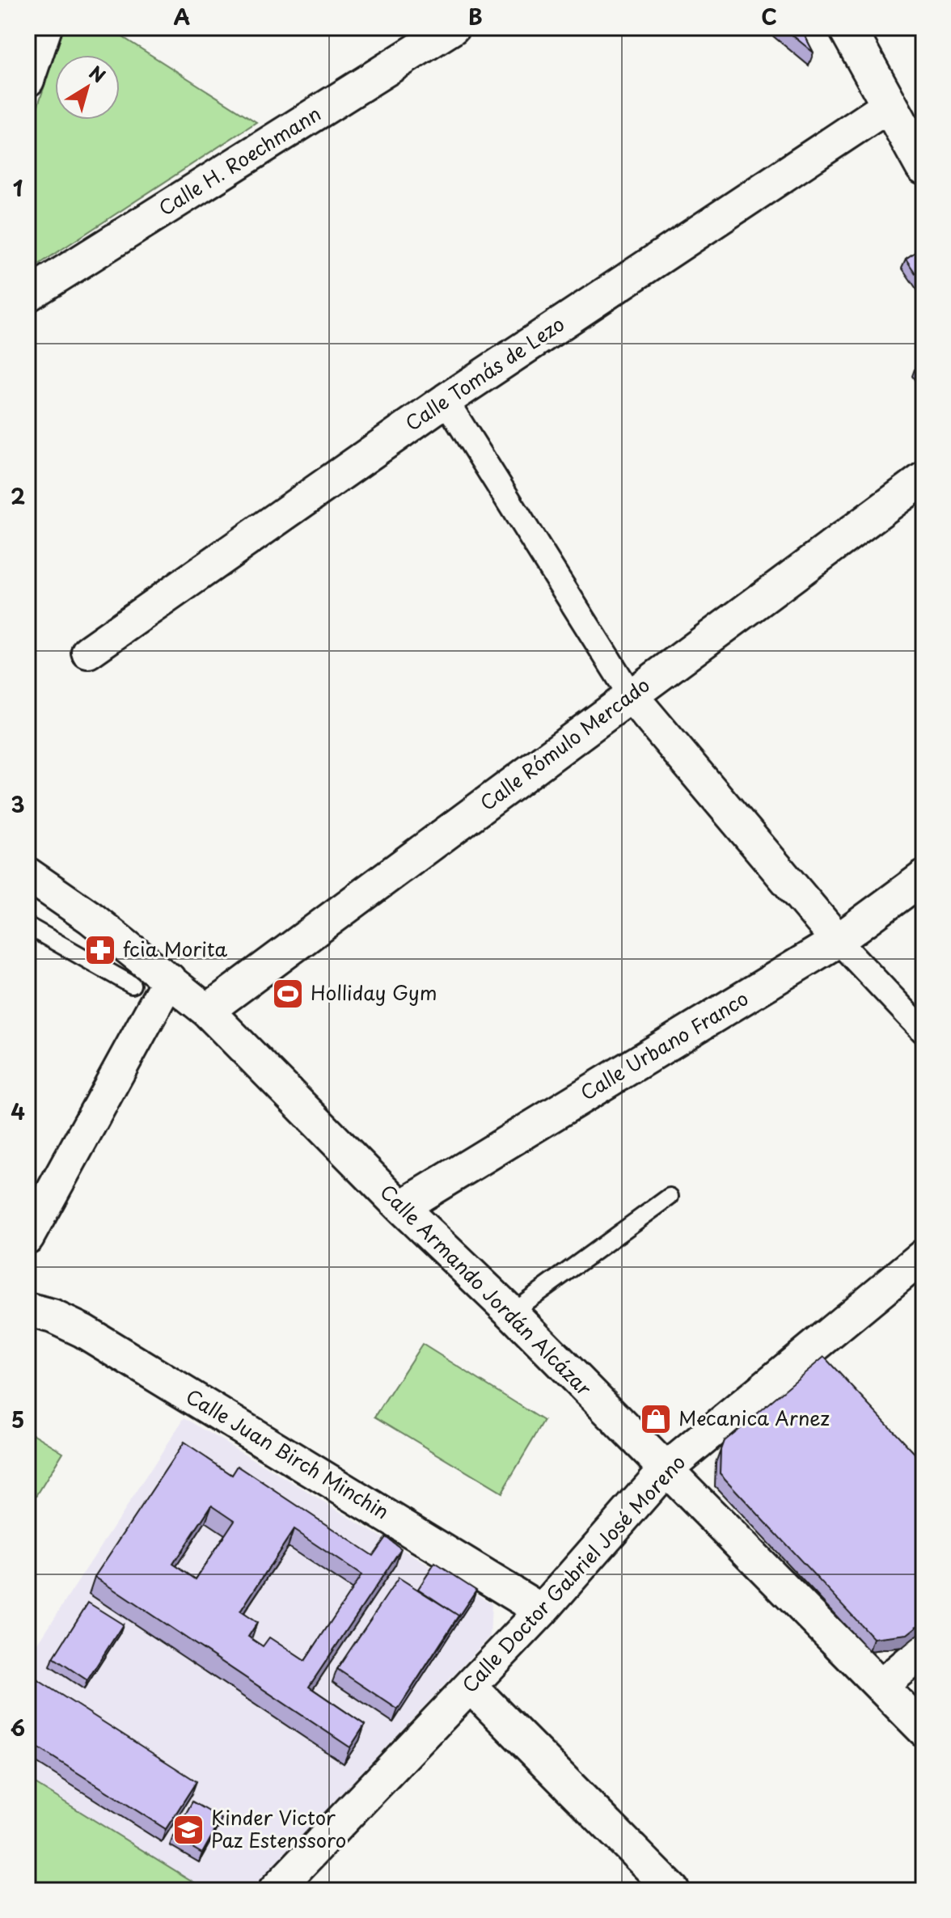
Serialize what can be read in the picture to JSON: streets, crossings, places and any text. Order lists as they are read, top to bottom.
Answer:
{
  "streets": {
    "street": [
      "Calle H. Roechmann",
      "Calle Tomás de Lezo",
      "Calle Rómulo Mercado",
      "Calle Urbano Franco",
      "Calle Armando Jordán Alcázar",
      "Calle Juan Birch Minchin",
      "Calle Doctor Gabriel José Moreno"
    ]
  },
  "crossings": [
    ["Calle Rómulo Mercado", "Calle Armando Jordán Alcázar"],
    ["Calle Urbano Franco", "Calle Armando Jordán Alcázar"],
    ["Calle Armando Jordán Alcázar", "Calle Doctor Gabriel José Moreno"],
    ["Calle Juan Birch Minchin", "Calle Doctor Gabriel José Moreno"]
  ],
  "places": {
    "pharmacy": ["fcia Morita"],
    "sports": ["Holliday Gym"],
    "shop": ["Mecanica Arnez"],
    "school or university": ["Kinder Victor Paz Estenssoro"]
  },
  "north": "top right",
  "grid": {
    "columns": ["A", "B", "C"],
    "rows": [
      "1",
      "2",
      "3",
      "4",
      "5",
      "6"
    ]
  }
}
